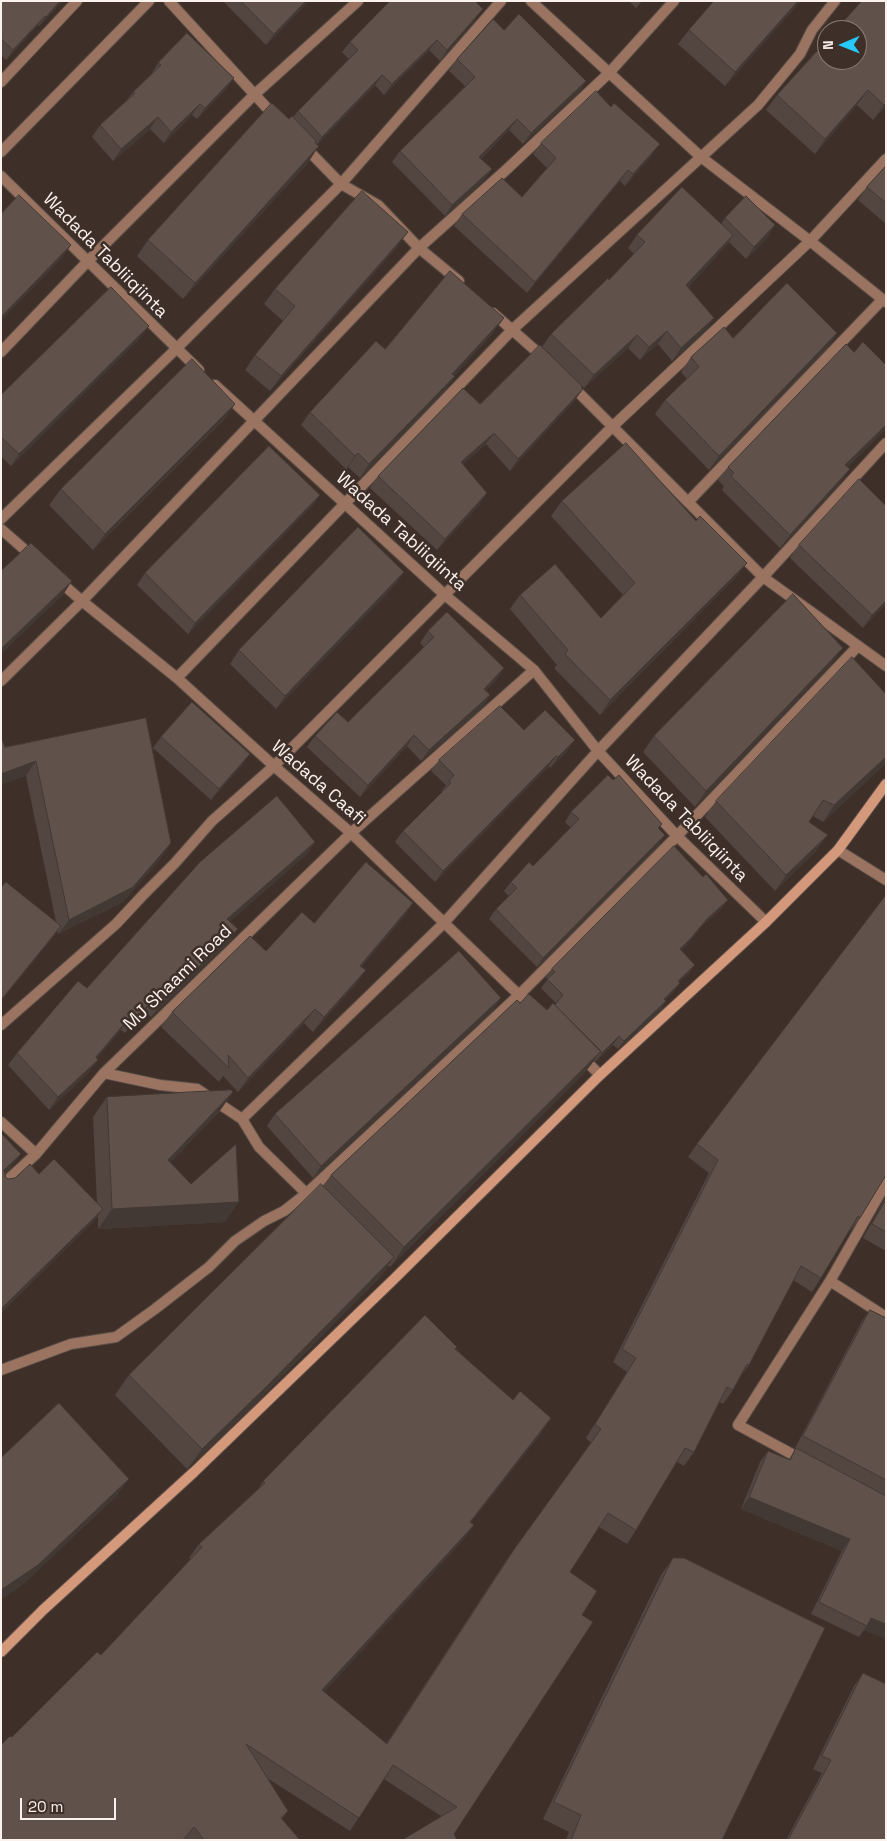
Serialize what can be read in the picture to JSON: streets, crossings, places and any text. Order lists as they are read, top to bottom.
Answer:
{
  "streets": {
    "street": ["Wadada Tabliiqiinta", "Wadada Caafi", "MJ Shaami Road"]
  },
  "crossings": [
    ["Wadada Tabliiqiinta", "MJ Shaami Road"],
    ["Wadada Caafi", "MJ Shaami Road"]
  ],
  "scale_bar": "20 m",
  "north": "left"
}
